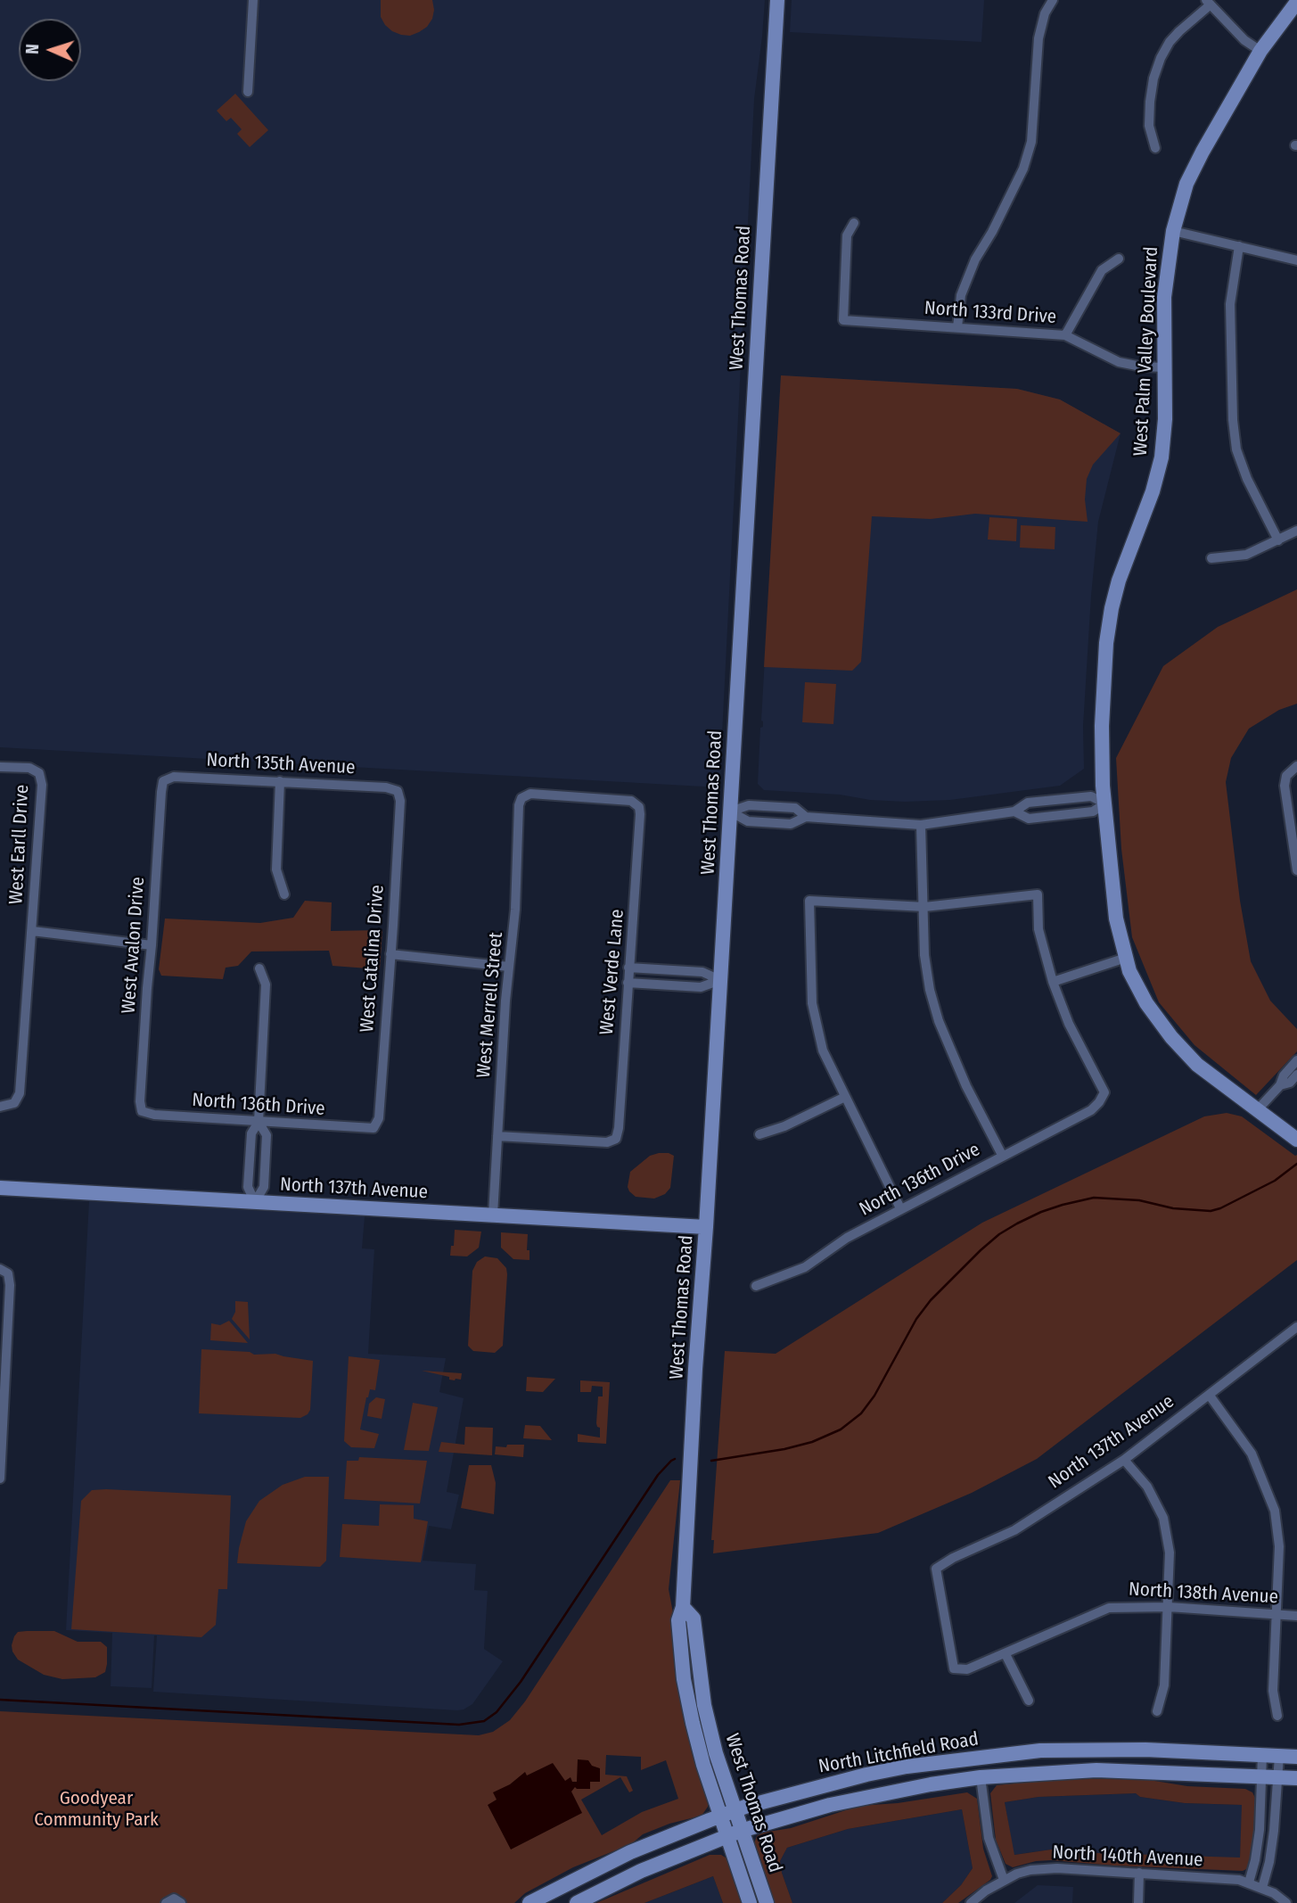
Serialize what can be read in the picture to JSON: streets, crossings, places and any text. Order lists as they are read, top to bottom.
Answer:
{
  "streets": {
    "main road": [
      "West Thomas Road",
      "West Palm Valley Boulevard",
      "North 137th Avenue",
      "North Litchfield Road"
    ],
    "street": [
      "North 133rd Drive",
      "North 135th Avenue",
      "West Earll Drive",
      "West Avalon Drive",
      "West Catalina Drive",
      "West Verde Lane",
      "West Merrell Street",
      "North 136th Drive",
      "North 138th Avenue",
      "North 140th Avenue"
    ]
  },
  "crossings": [
    ["West Thomas Road", "North 137th Avenue"],
    ["West Thomas Road", "North Litchfield Road"],
    ["North 133rd Drive", "West Palm Valley Boulevard"],
    ["North 135th Avenue", "West Avalon Drive"],
    ["North 135th Avenue", "West Catalina Drive"],
    ["West Avalon Drive", "North 136th Drive"],
    ["West Catalina Drive", "North 136th Drive"],
    ["West Verde Lane", "West Merrell Street"],
    ["West Merrell Street", "North 137th Avenue"],
    ["North 137th Avenue", "North 138th Avenue"]
  ],
  "parks": ["Goodyear Community Park"],
  "north": "left"
}
